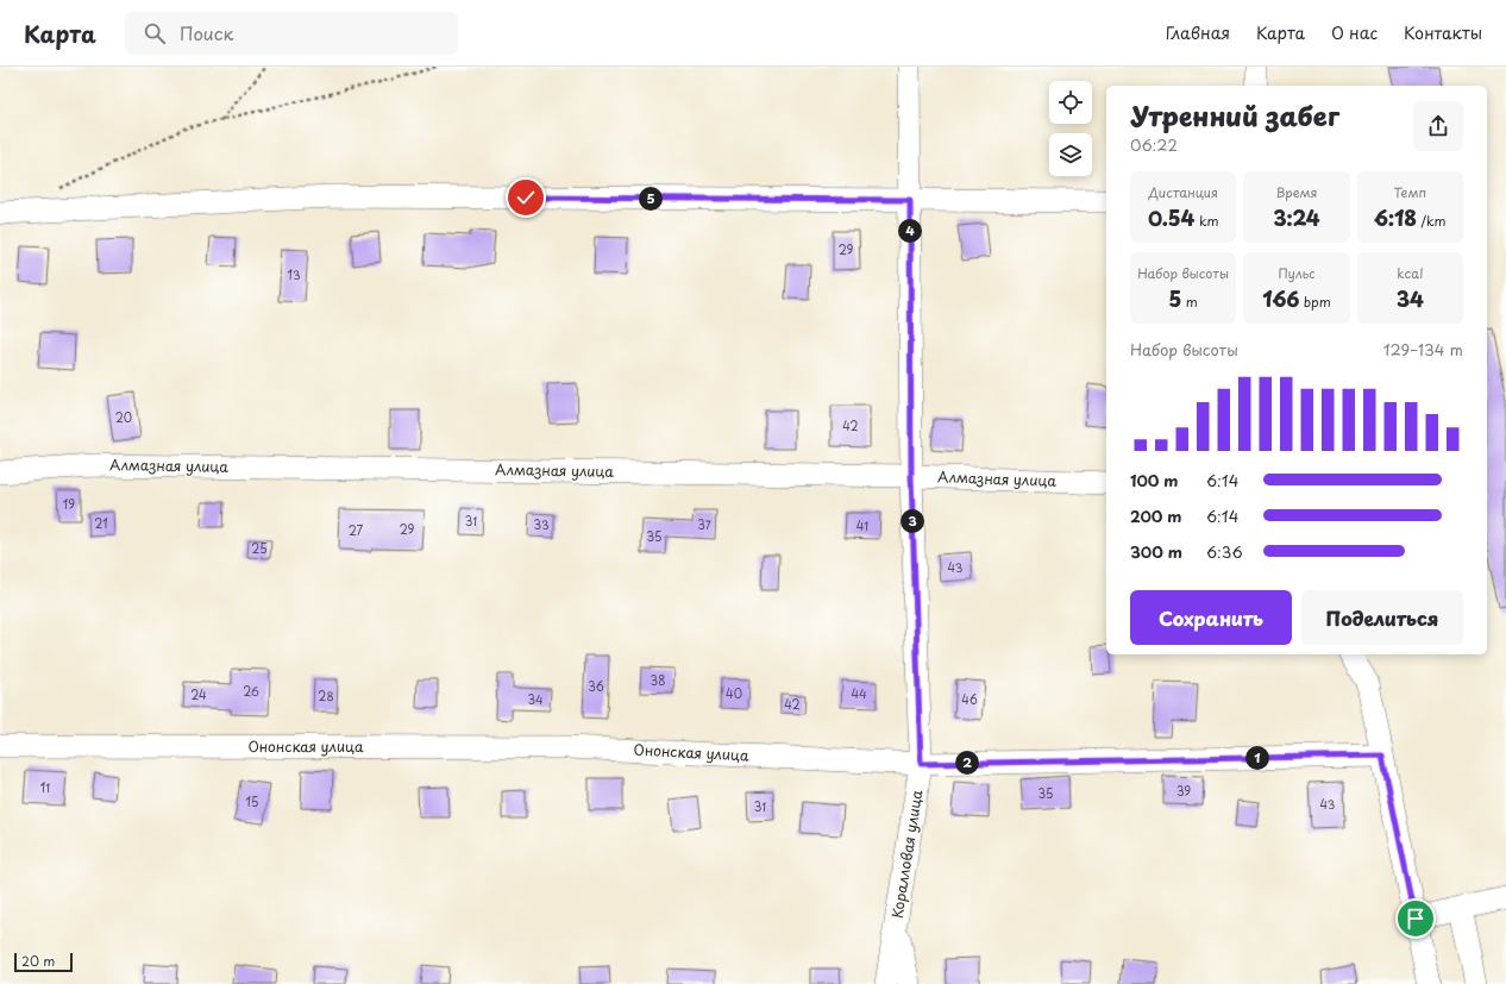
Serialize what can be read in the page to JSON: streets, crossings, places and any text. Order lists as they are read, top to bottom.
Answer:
{
  "streets": {
    "street": ["Алмазная улица", "Ононская улица", "Коралловая улица"]
  },
  "crossings": [
    ["Алмазная улица", "Коралловая улица"],
    ["Ононская улица", "Коралловая улица"]
  ],
  "house_numbers": [
    "29",
    "13",
    "20",
    "42",
    "19",
    "31",
    "21",
    "33",
    "37",
    "41",
    "29",
    "27",
    "35",
    "25",
    "43",
    "38",
    "36",
    "26",
    "40",
    "44",
    "24",
    "28",
    "34",
    "46",
    "42",
    "11",
    "39",
    "35",
    "15",
    "43",
    "31"
  ],
  "scale_bar": "20 m",
  "page": {
    "header": "Карта",
    "search": "Поиск",
    "nav": [
      "Главная",
      "Карта",
      "О нас",
      "Контакты"
    ],
    "heading": ["Утренний забег", "06:22"],
    "stats": [
      ["Дистанция", "0.54 km"],
      ["Время", "3:24"],
      ["Темп", "6:18 /km"],
      ["Набор высоты", "5 m"],
      ["Пульс", "166 bpm"],
      ["kcal", "34"]
    ],
    "pins": [
      "5",
      "4",
      "3",
      "1",
      "2"
    ],
    "chart": ["Набор высоты", "129–134 m"],
    "list": [
      {
        "name": "100 m",
        "note": "6:14"
      },
      {
        "name": "200 m",
        "note": "6:14"
      },
      {
        "name": "300 m",
        "note": "6:36"
      }
    ],
    "buttons": ["Сохранить", "Поделиться"],
    "scale": "20 m"
  }
}
